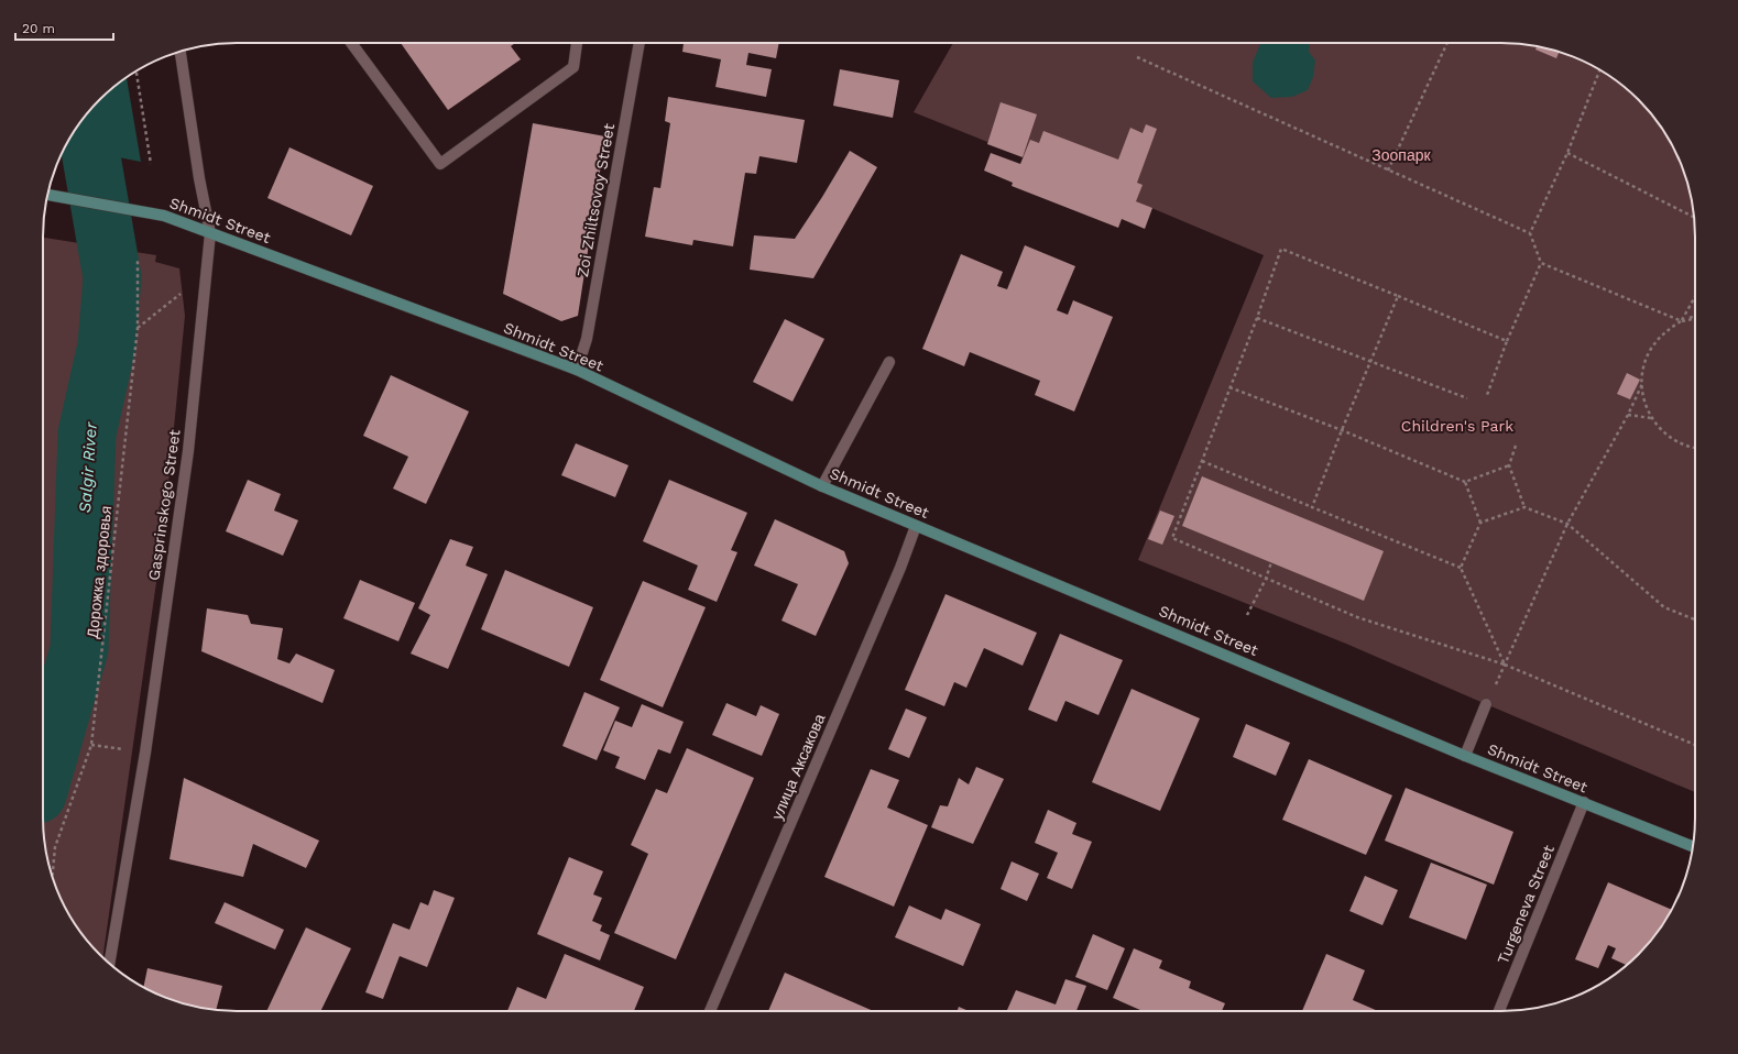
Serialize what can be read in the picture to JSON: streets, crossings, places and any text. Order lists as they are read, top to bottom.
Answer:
{
  "streets": {
    "main road": ["Shmidt Street"],
    "street": [
      "Zoi Zhiltsovoy Street",
      "Gasprinskogo Street",
      "улица Аксакова",
      "Turgeneva Street"
    ],
    "path": ["Дорожка здоровья"]
  },
  "crossings": [
    ["Zoi Zhiltsovoy Street", "Shmidt Street"],
    ["Shmidt Street", "Gasprinskogo Street"],
    ["Shmidt Street", "улица Аксакова"],
    ["Shmidt Street", "Turgeneva Street"]
  ],
  "water": ["Salgir River"],
  "parks": ["Зоопарк", "Children's Park"],
  "scale_bar": "20 m"
}
